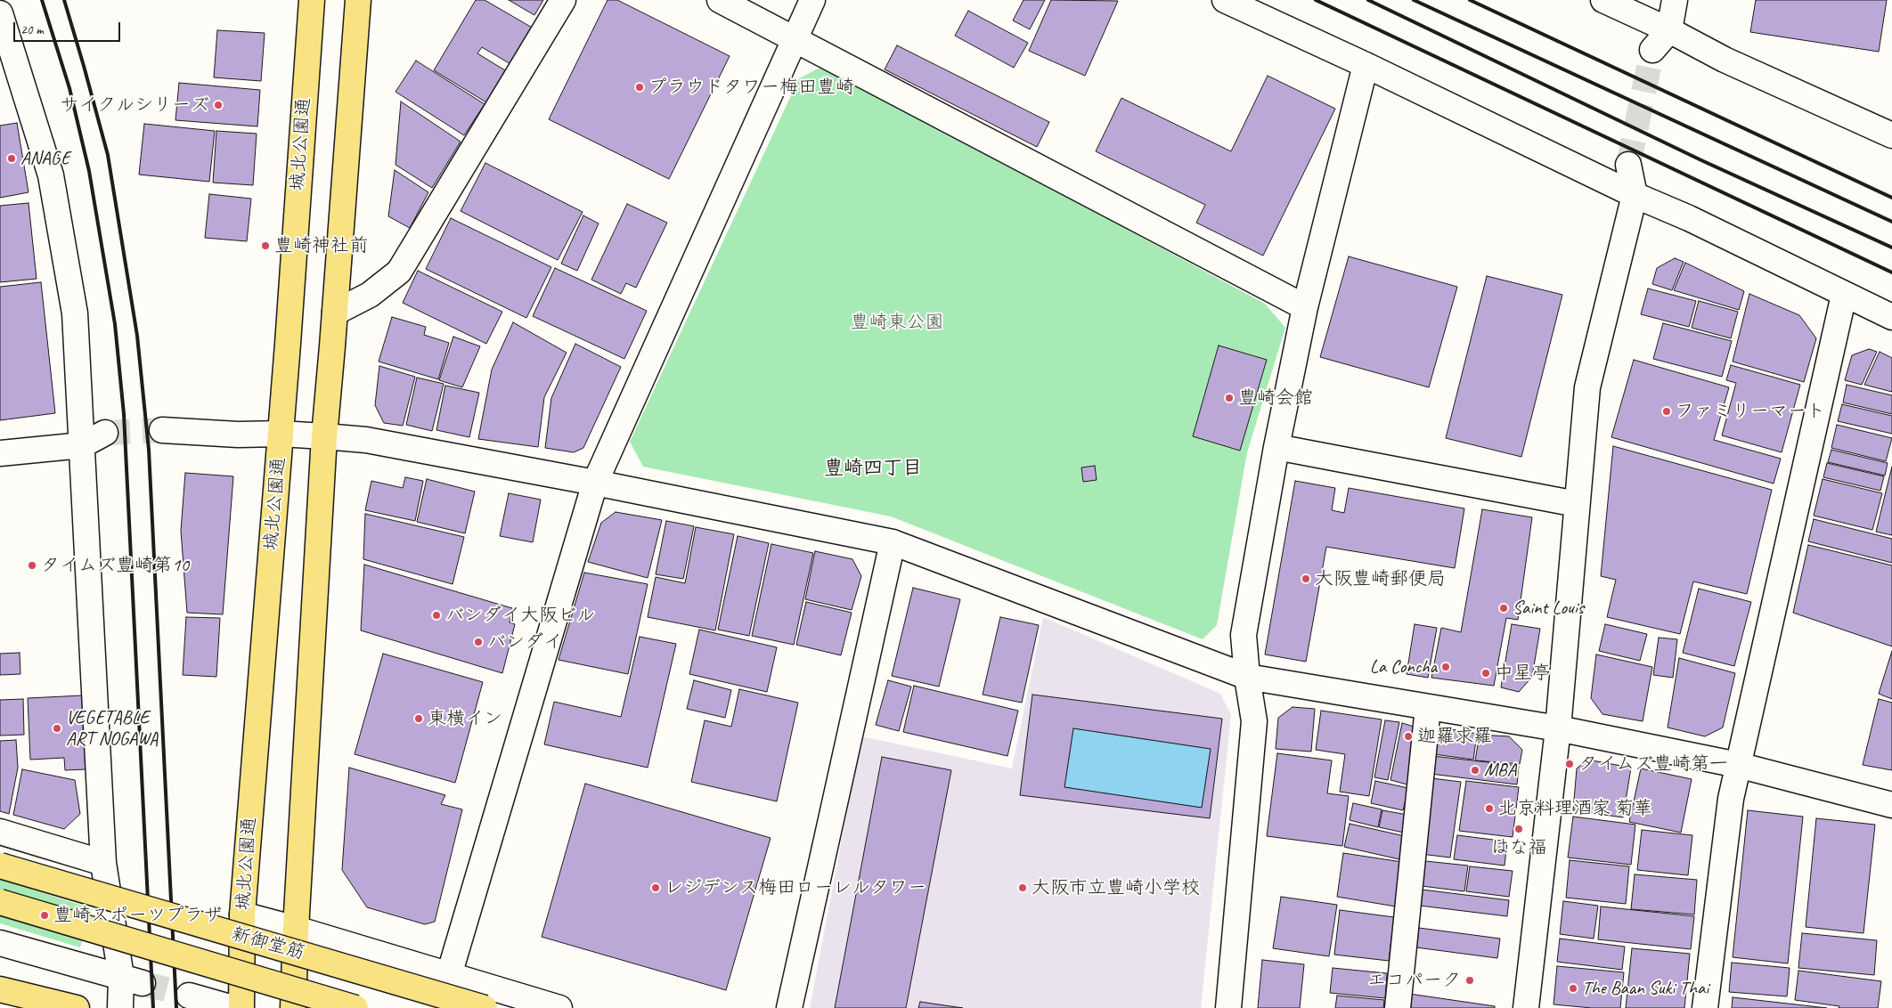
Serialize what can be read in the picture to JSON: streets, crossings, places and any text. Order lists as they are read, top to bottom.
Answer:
{
  "streets": {
    "main road": ["城北公園通", "新御堂筋"]
  },
  "districts": ["豊崎四丁目"],
  "parks": ["豊崎東公園"],
  "places": [
    "プラウドタワー梅田豊崎",
    "サイクルシリーズ",
    "ANAGE",
    "豊崎神社前",
    "豊崎会館",
    "ファミリーマート",
    "タイムズ豊崎第10",
    "大阪豊崎郵便局",
    "Saint Louis",
    "バンダイ大阪ビル",
    "バンダイ",
    "La Concha",
    "中星亭",
    "東横イン",
    "VEGETABLE ART NOGAWA",
    "迦羅求羅",
    "タイムズ豊崎第一",
    "MBA",
    "北京料理酒家 菊華",
    "はな福",
    "レジデンス梅田ローレルタワー",
    "大阪市立豊崎小学校",
    "豊崎スポーツプラザ",
    "エコパーク",
    "The Baan Suki Thai"
  ],
  "scale_bar": "20 m"
}
